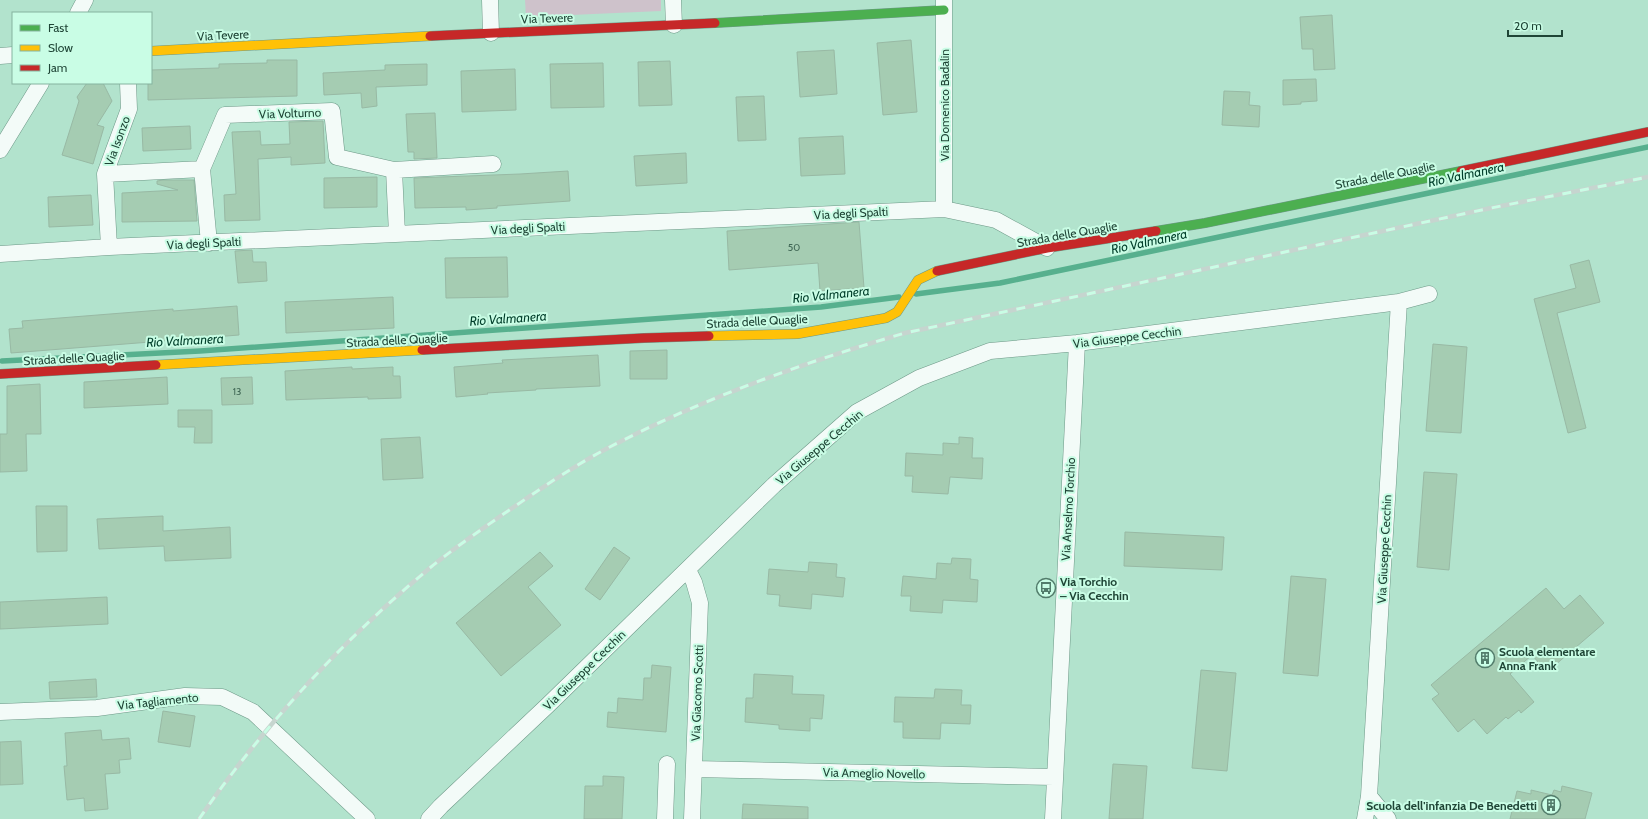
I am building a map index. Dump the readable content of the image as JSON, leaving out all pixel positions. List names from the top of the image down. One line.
{"streets":{"street":["Via Tevere","Via Domenico Badalin","Via Volturno","Via Isonzo","Strada delle Quaglie","Via degli Spalti","Via Giuseppe Cecchin","Via Anselmo Torchio","Via Giacomo Scotti","Via Tagliamento","Via Ameglio Novello"]},"crossings":[["Via Tevere","Via Domenico Badalin"],["Via Domenico Badalin","Via degli Spalti"],["Via Isonzo","Via degli Spalti"],["Strada delle Quaglie","Via degli Spalti"],["Via Giuseppe Cecchin","Via Anselmo Torchio"],["Via Giuseppe Cecchin","Via Giacomo Scotti"],["Via Anselmo Torchio","Via Ameglio Novello"],["Via Giacomo Scotti","Via Ameglio Novello"]],"water":["Rio Valmanera"],"places":{"bus stop":["Via Torchio – Via Cecchin"],"building":["Scuola elementare Anna Frank","Scuola dell'infanzia De Benedetti"]},"house_numbers":["50","13"],"legend":["Fast","Slow","Jam"],"scale_bar":"20 m"}
